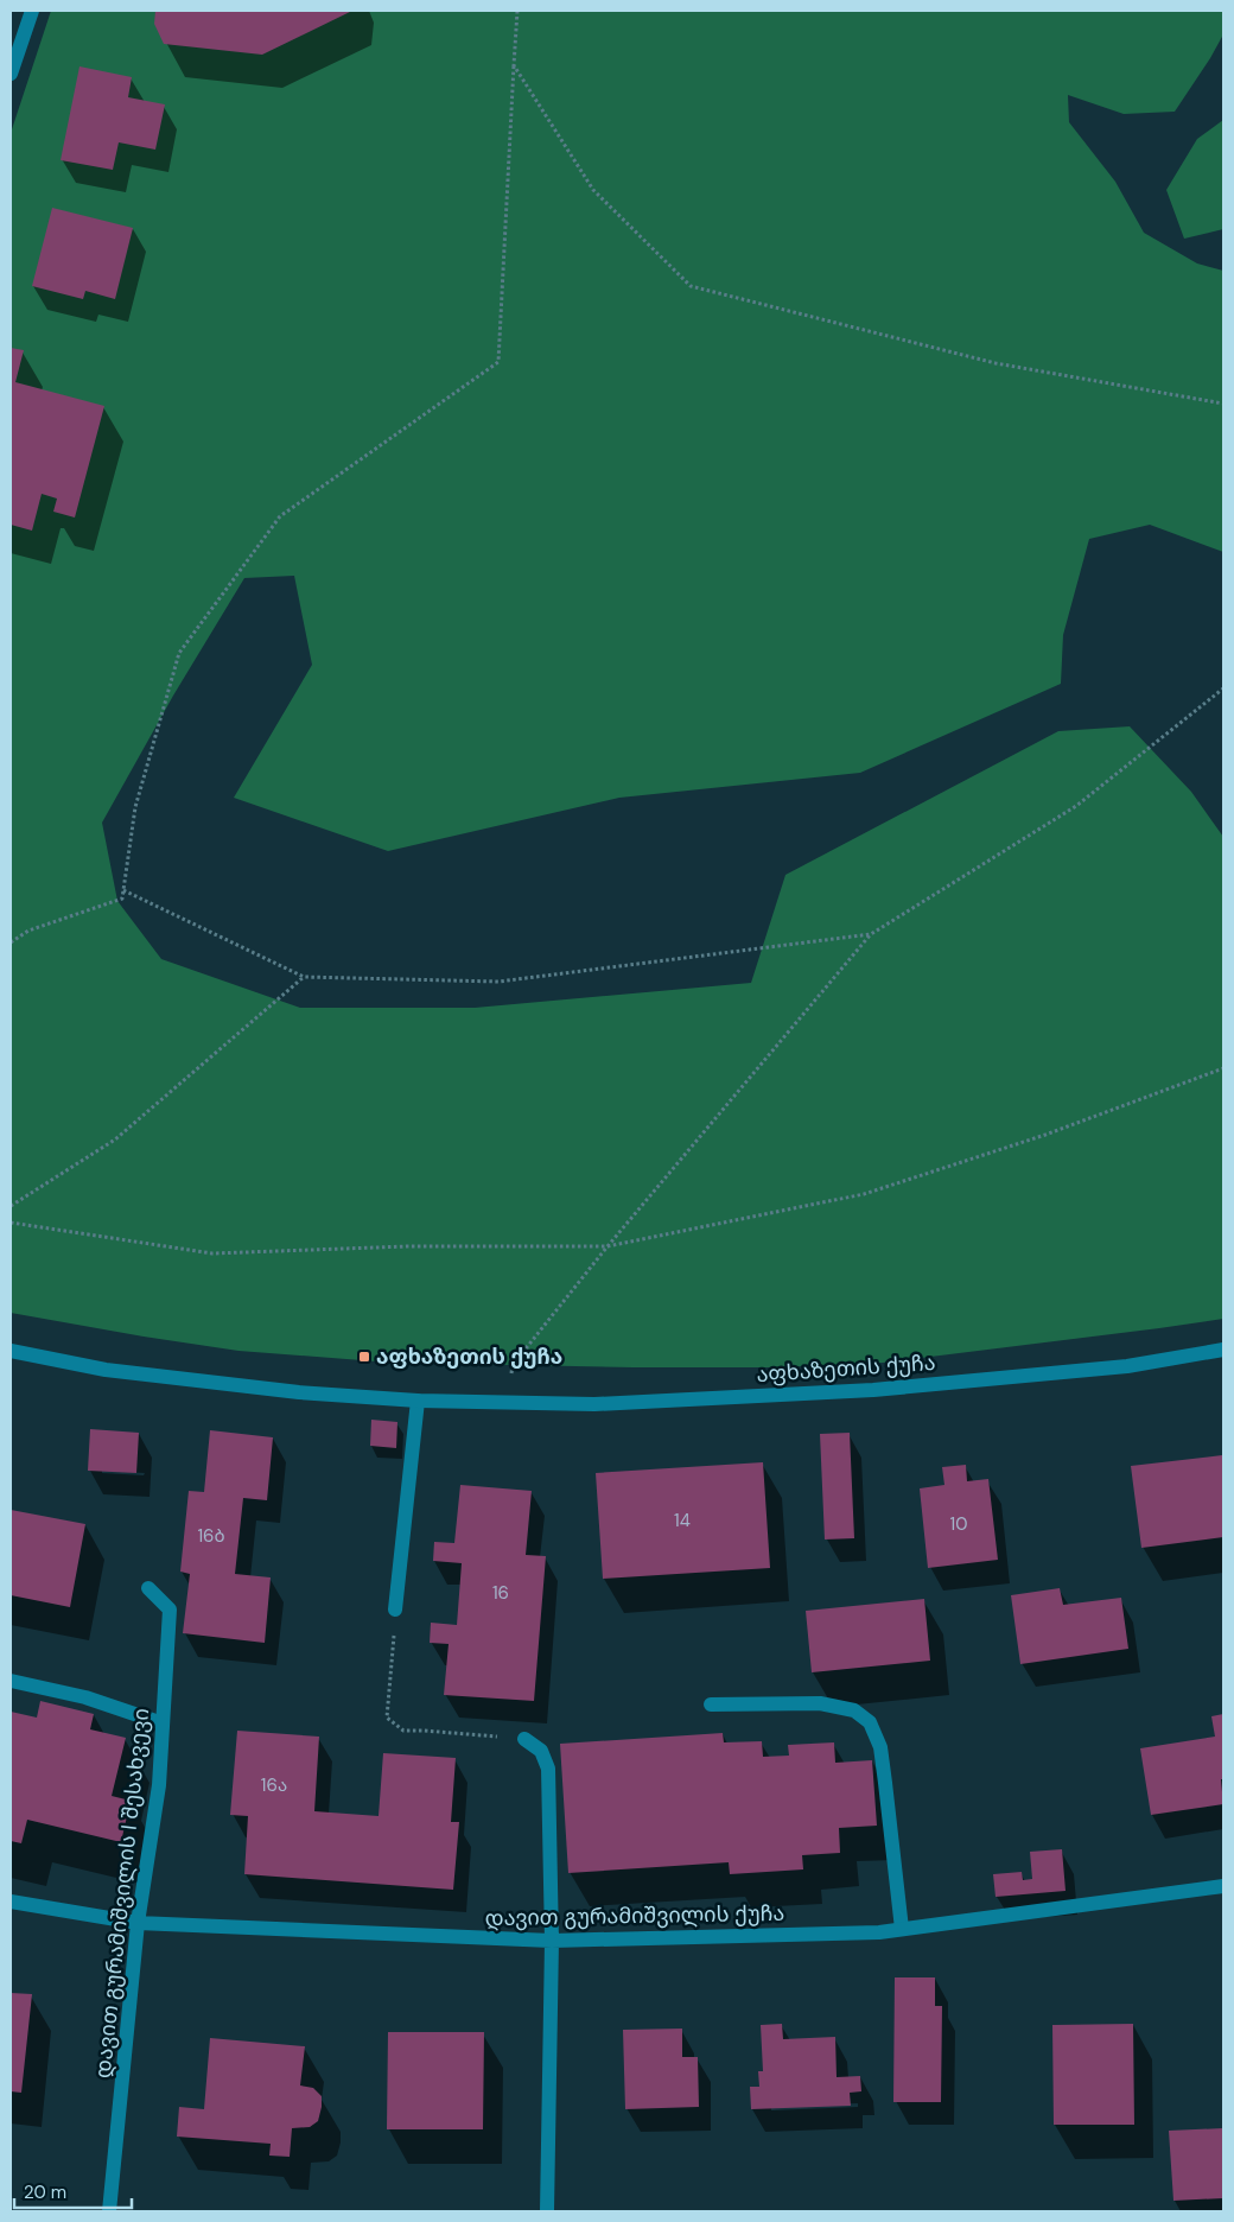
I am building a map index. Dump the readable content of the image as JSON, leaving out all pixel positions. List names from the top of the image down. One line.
{"streets":{"street":["აფხაზეთის ქუჩა","დავით გურამიშვილის I შესახვევი","დავით გურამიშვილის ქუჩა"]},"crossings":[["დავით გურამიშვილის I შესახვევი","დავით გურამიშვილის ქუჩა"]],"places":{"transit":["აფხაზეთის ქუჩა"]},"house_numbers":["14","10","16ბ","16","16ა"],"scale_bar":"20 m"}
